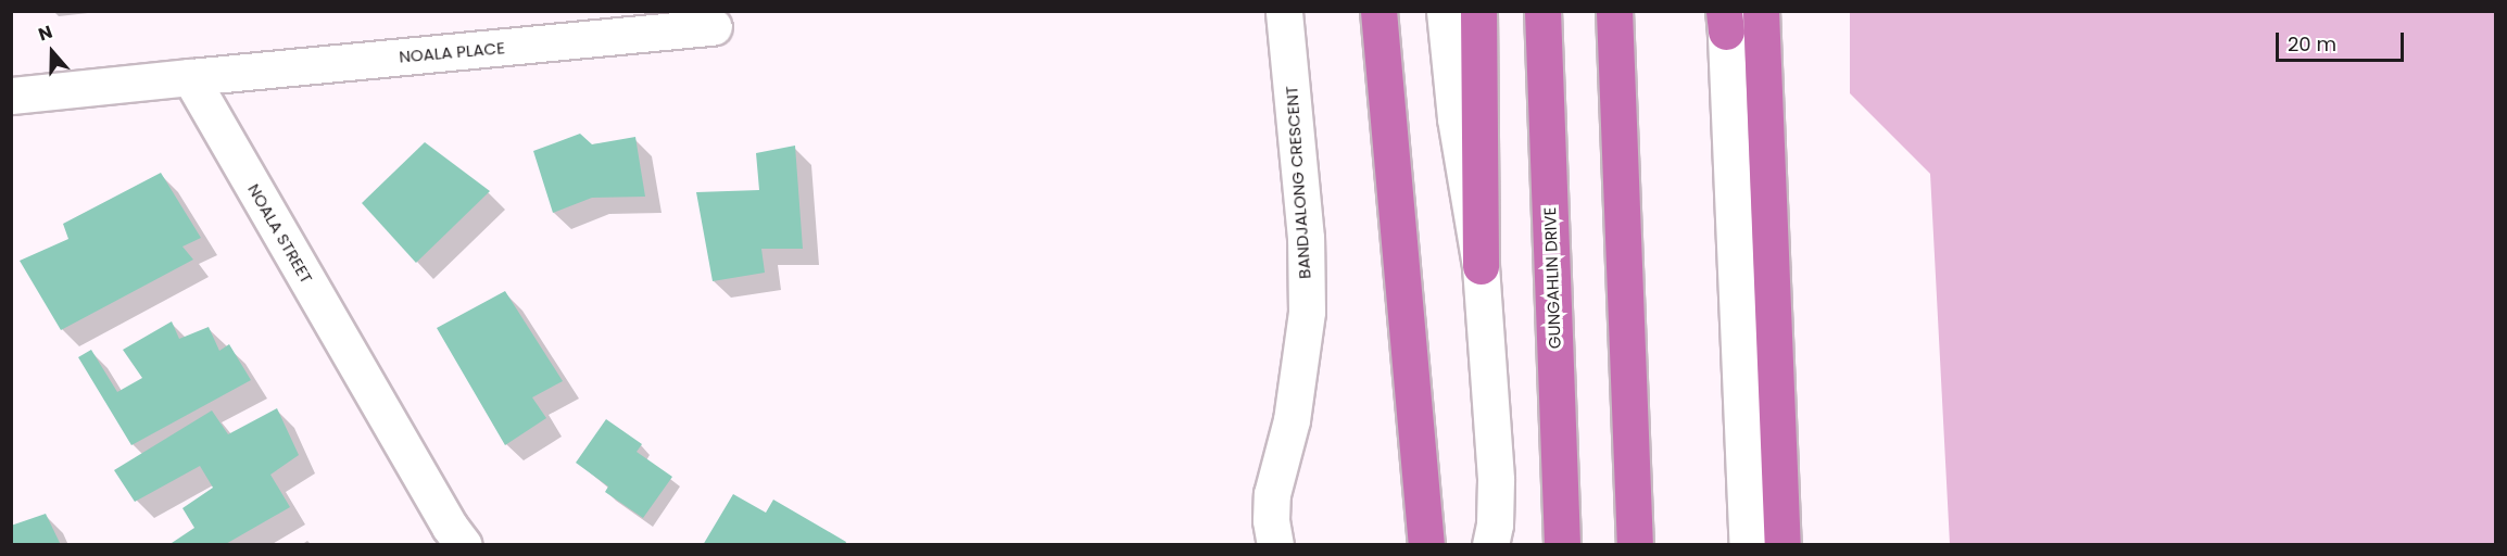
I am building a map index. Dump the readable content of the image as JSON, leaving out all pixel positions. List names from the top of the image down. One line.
{"streets":{"highway":["GUNGAHLIN DRIVE"],"street":["NOALA PLACE","BANDJALONG CRESCENT","NOALA STREET"]},"crossings":[["NOALA PLACE","NOALA STREET"]],"scale_bar":"20 m","north":"top"}
